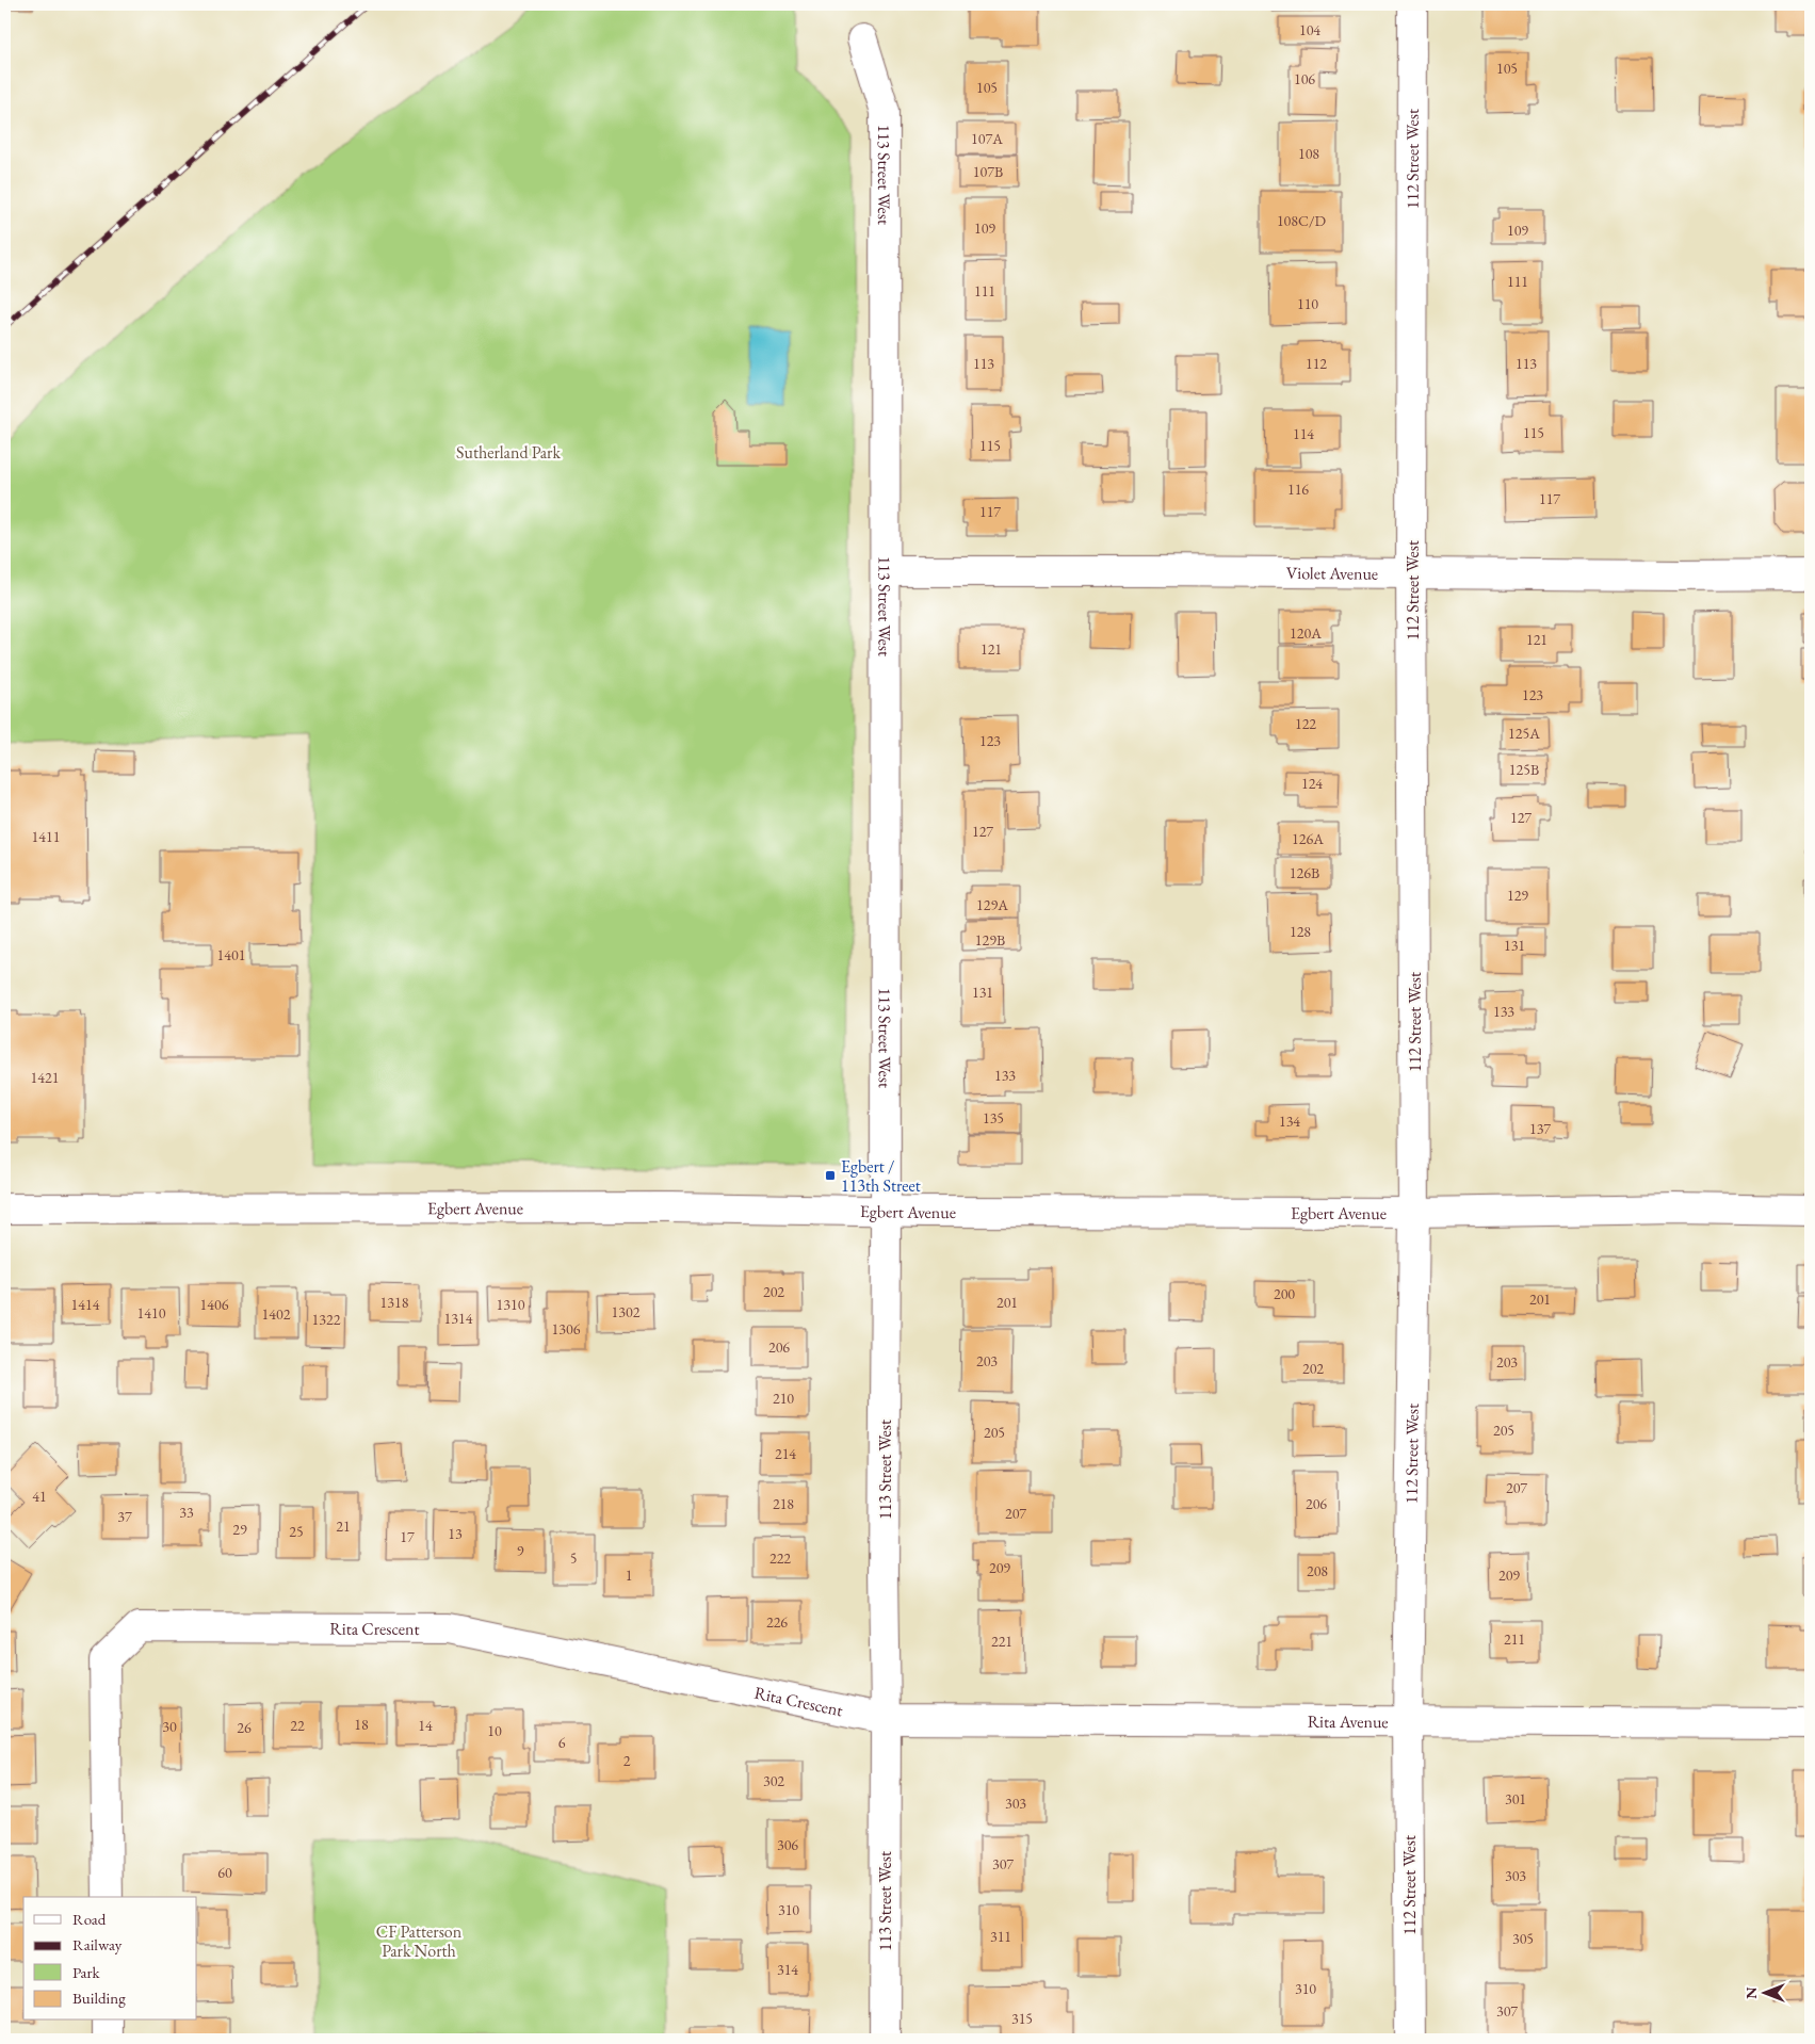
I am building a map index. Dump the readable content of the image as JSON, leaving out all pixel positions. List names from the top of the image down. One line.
{"streets":{"street":["112 Street West","113 Street West","Violet Avenue","Egbert Avenue","Rita Crescent","Rita Avenue"]},"crossings":[["112 Street West","Violet Avenue"],["112 Street West","Egbert Avenue"],["112 Street West","Rita Avenue"],["113 Street West","Violet Avenue"],["113 Street West","Egbert Avenue"],["113 Street West","Rita Crescent"],["113 Street West","Rita Avenue"],["Rita Crescent","Rita Avenue"]],"parks":["Sutherland Park","CF Patterson Park North"],"places":{"transit":["Egbert / 113th Street"]},"house_numbers":["104","105","106","105","107A","108","107B","108C/D","109","109","111","111","110","113","112","113","115","114","115","116","117","117","120A","121","121","123","122","125A","123","125B","124","127","127","1411","126A","126B","129","129A","128","129B","131","1401","131","133","133","1421","135","134","137","202","200","201","1318","201","1414","1406","1310","1302","1410","1402","1314","1322","1306","206","203","203","202","210","205","205","214","207","41","218","206","33","207","37","21","29","25","13","17","9","5","222","209","208","1","209","226","211","221","18","22","14","30","26","10","6","2","302","301","303","306","307","60","303","310","311","305","314","310","307","315"],"legend":["Road","Railway","Park","Building"],"north":"left"}
